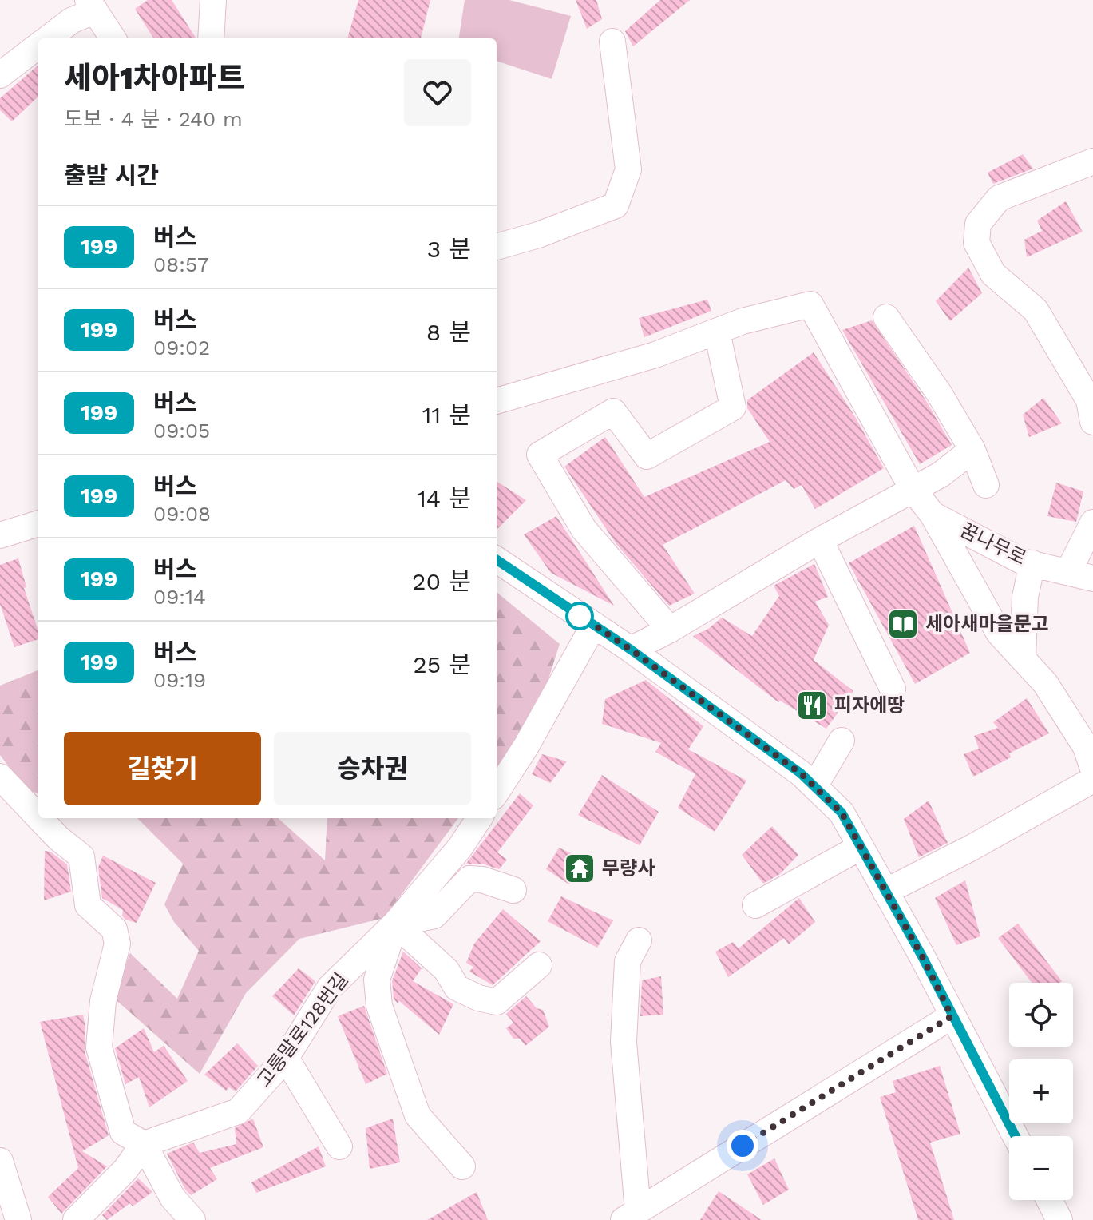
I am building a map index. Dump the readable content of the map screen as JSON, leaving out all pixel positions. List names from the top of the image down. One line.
{"streets":{"street":["꿈나무로","고릉말로128번길"]},"places":{"library":["세아새마을문고"],"restaurant":["피자에땅"],"temple":["무량사"]},"lines":["bus line 199"],"page":{"heading":[["세아1차아파트","도보 · 4 분 · 240 m"],"출발 시간"],"list":[{"mark":"199","name":"버스","note":"08:57","value":"3 분"},{"mark":"199","name":"버스","note":"09:02","value":"8 분"},{"mark":"199","name":"버스","note":"09:05","value":"11 분"},{"mark":"199","name":"버스","note":"09:08","value":"14 분"},{"mark":"199","name":"버스","note":"09:14","value":"20 분"},{"mark":"199","name":"버스","note":"09:19","value":"25 분"}],"buttons":["길찾기","승차권"],"map_buttons":["+","−"]}}
